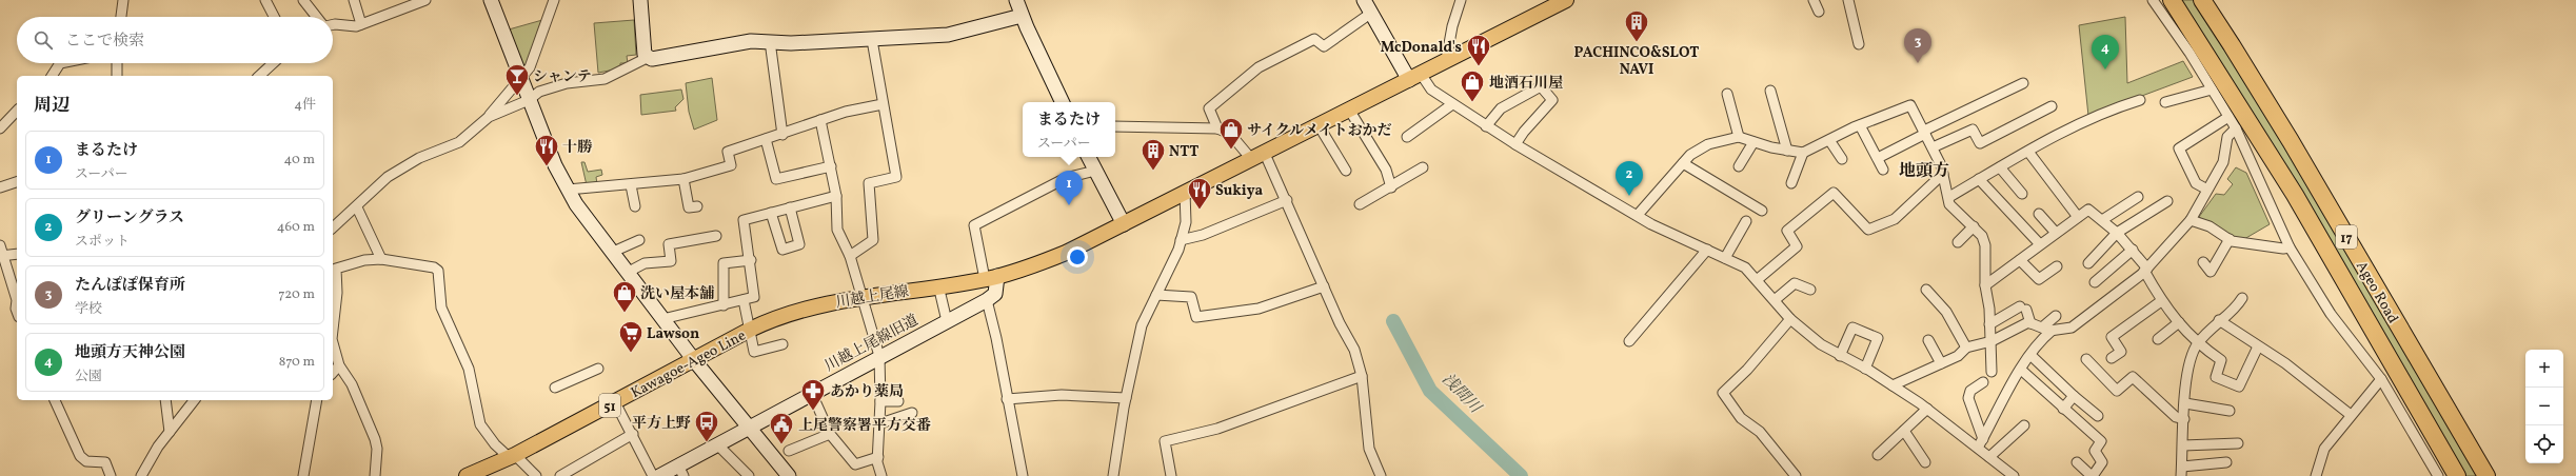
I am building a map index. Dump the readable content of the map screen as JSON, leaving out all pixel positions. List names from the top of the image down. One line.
{"streets":{"highway":["17","Ageo Road"],"main road":["川越上尾線","Kawagoe-Ageo Line","51"],"street":["川越上尾線旧道"]},"crossings":[["川越上尾線","Kawagoe-Ageo Line"],["川越上尾線","51"]],"districts":["地頭方"],"water":["浅間川"],"places":{"building":["PACHINCO&SLOT NAVI","NTT"],"restaurant":["McDonald's","十勝","Sukiya"],"bar":["シャンテ"],"shop":["地酒石川屋","サイクルメイトおかだ","洗い屋本舗"],"supermarket":["Lawson"],"pharmacy":["あかり薬局"],"bus stop":["平方上野"],"public building":["上尾警察署平方交番"]},"page":{"search":"ここで検索","pins":["3","4","2","1"],"heading":["周辺","4件"],"popup":["まるたけ","スーパー"],"list":[{"mark":"1","name":"まるたけ","note":"スーパー","value":"40 m"},{"mark":"2","name":"グリーングラス","note":"スポット","value":"460 m"},{"mark":"3","name":"たんぽぽ保育所","note":"学校","value":"720 m"},{"mark":"4","name":"地頭方天神公園","note":"公園","value":"870 m"}],"map_buttons":["+","−"]}}
